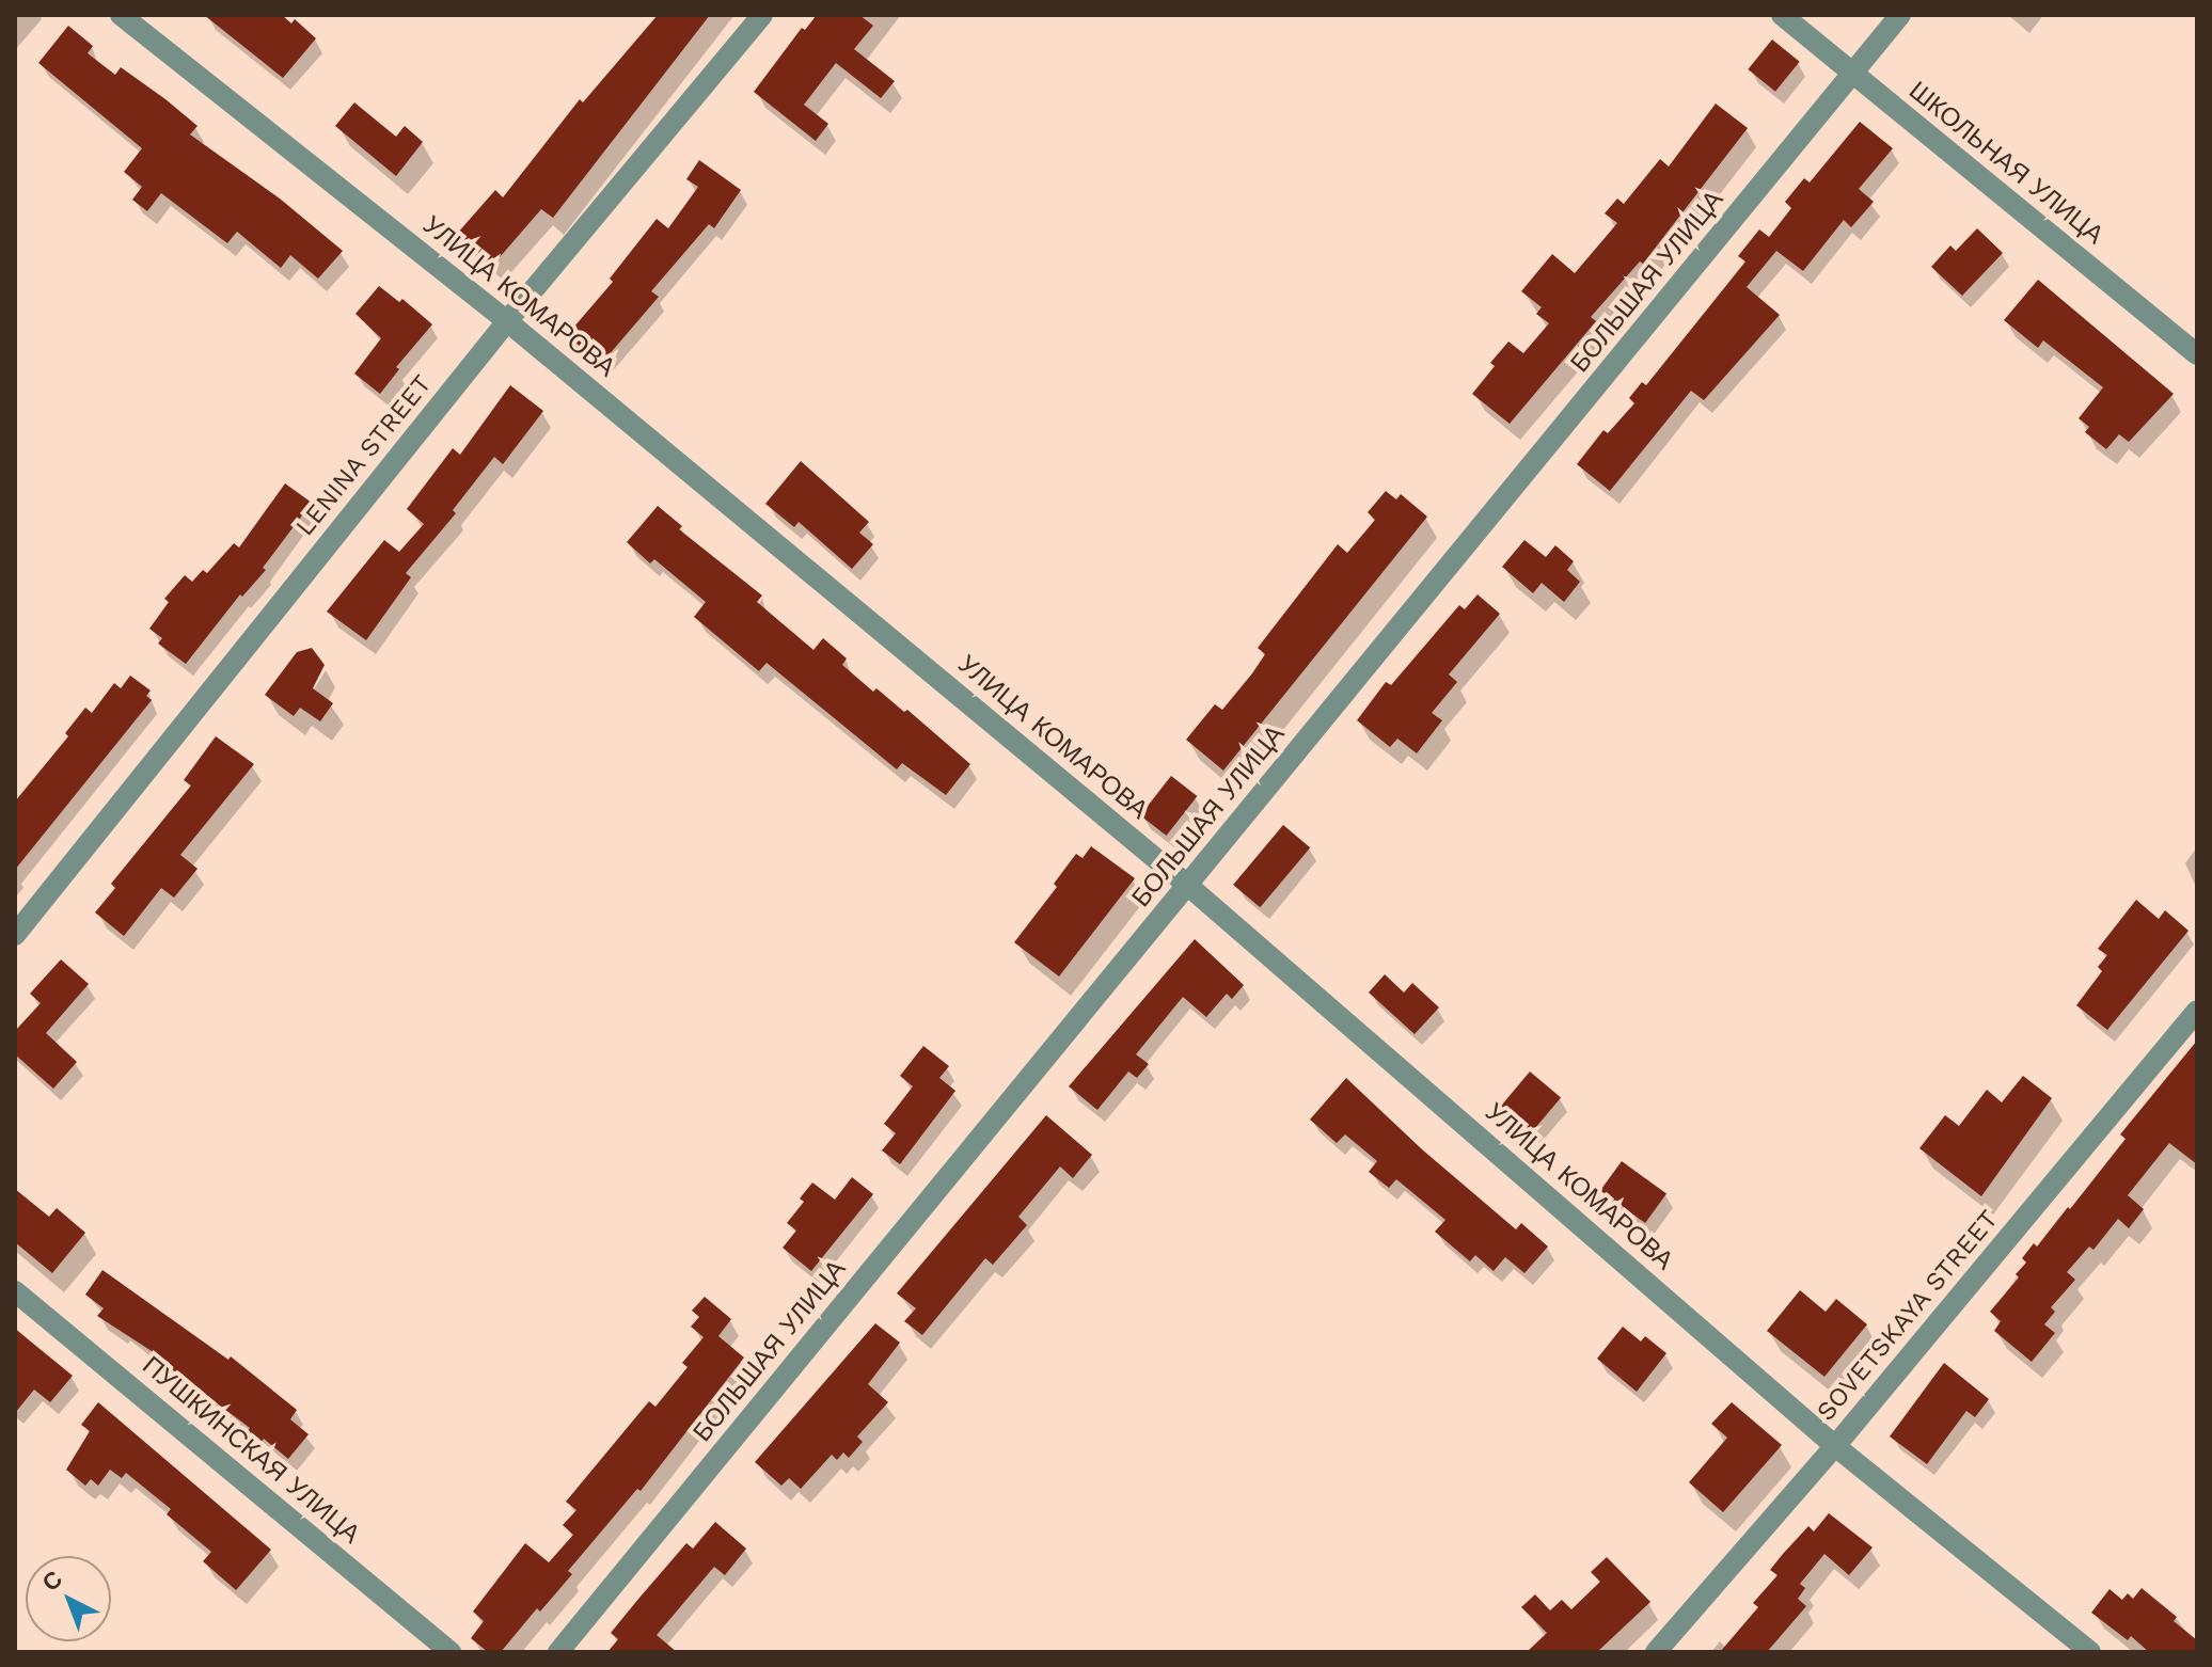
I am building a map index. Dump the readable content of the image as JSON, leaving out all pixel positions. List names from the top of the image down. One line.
{"streets":{"street":["ШКОЛЬНАЯ УЛИЦА","БОЛЬШАЯ УЛИЦА","УЛИЦА КОМАРОВА","LENINA STREET","SOVETSKAYA STREET","ПУШКИНСКАЯ УЛИЦА"]},"crossings":[["ШКОЛЬНАЯ УЛИЦА","БОЛЬШАЯ УЛИЦА"],["БОЛЬШАЯ УЛИЦА","УЛИЦА КОМАРОВА"],["УЛИЦА КОМАРОВА","LENINA STREET"],["УЛИЦА КОМАРОВА","SOVETSKAYA STREET"]],"north":"top left"}
